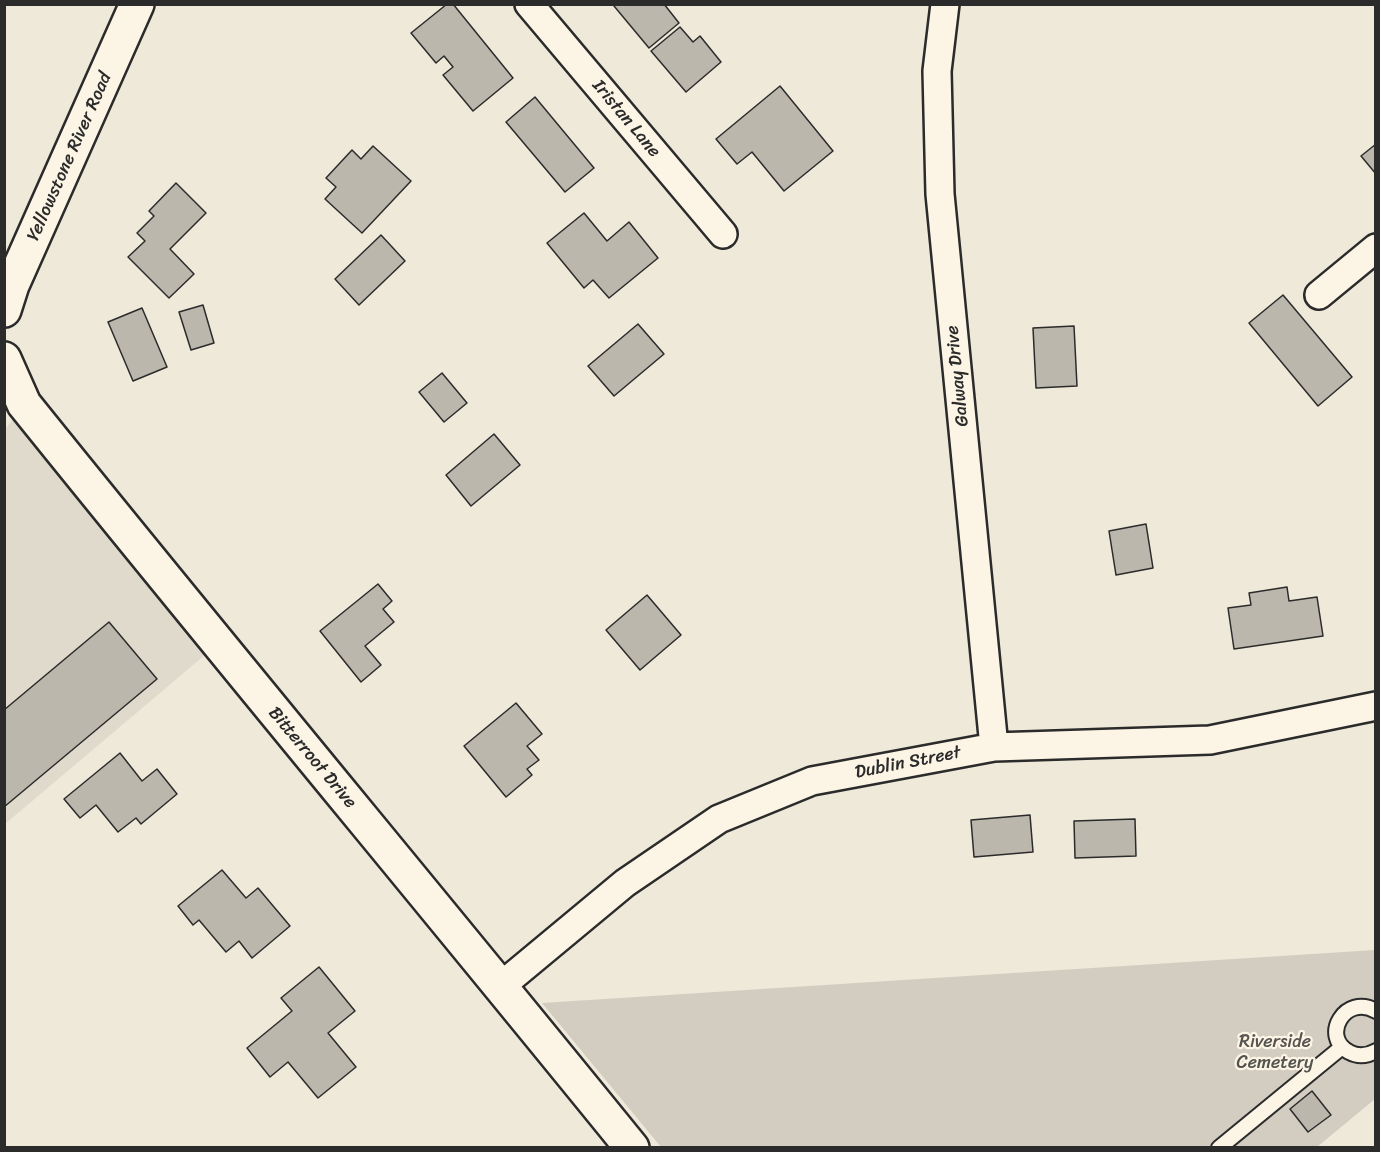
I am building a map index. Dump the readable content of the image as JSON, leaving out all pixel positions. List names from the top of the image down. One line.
{"streets":{"street":["Iristan Lane","Yellowstone River Road","Galway Drive","Bitterroot Drive","Dublin Street"]},"crossings":[["Galway Drive","Dublin Street"],["Bitterroot Drive","Dublin Street"]],"parks":["Riverside Cemetery"]}
